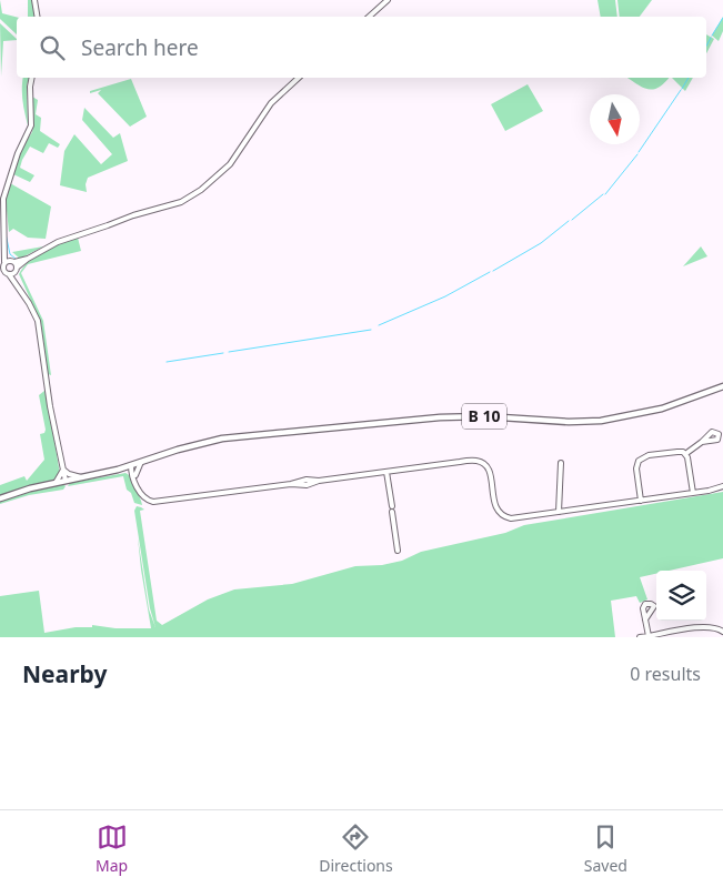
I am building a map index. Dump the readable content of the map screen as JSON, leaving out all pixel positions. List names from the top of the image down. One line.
{"streets":{"main road":["B 10"]},"north":"bottom","page":{"search":"Search here","heading":["Nearby","0 results"],"nav":["Map","Directions","Saved"]}}
